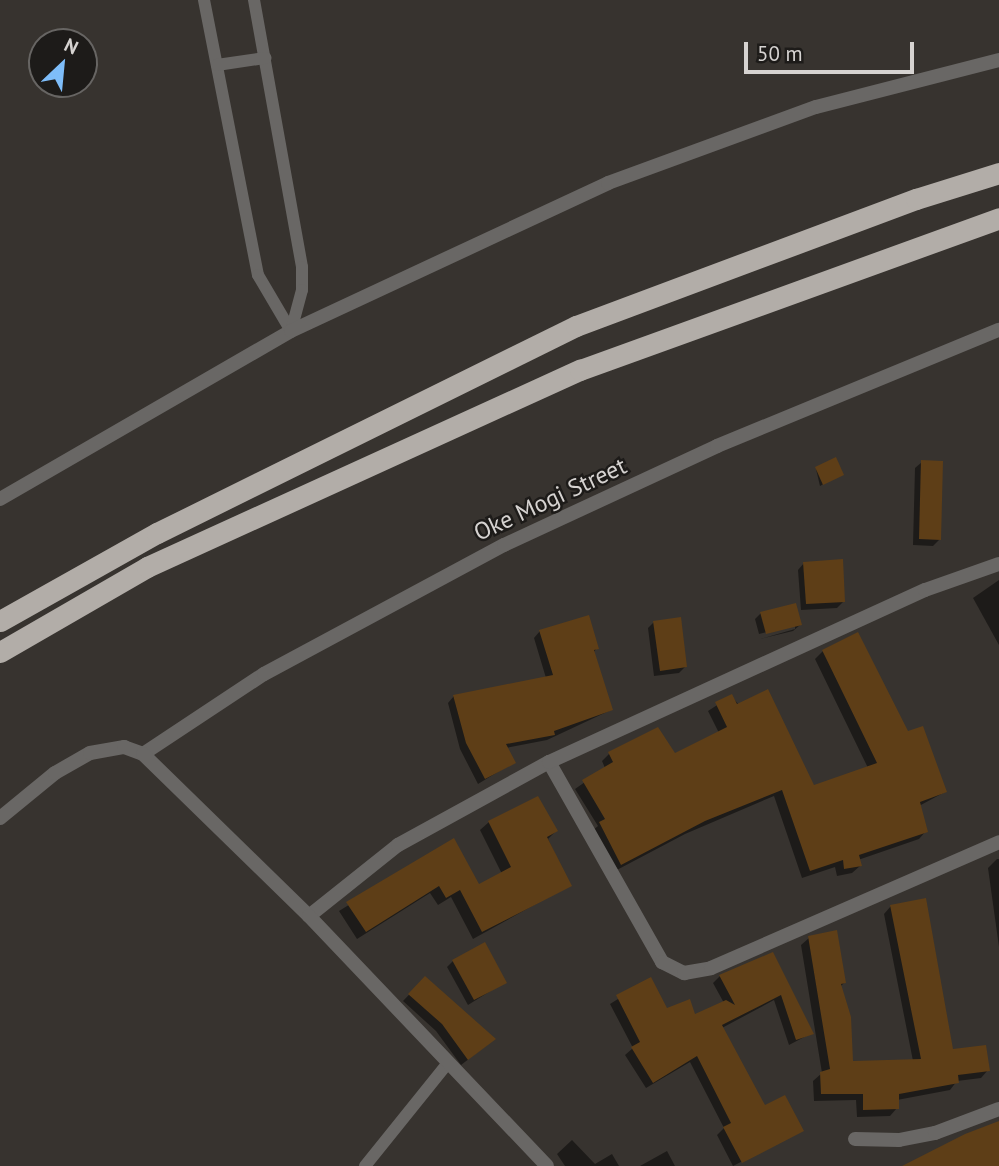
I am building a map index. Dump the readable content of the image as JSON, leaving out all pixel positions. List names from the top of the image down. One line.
{"streets":{"street":["Oke Mogi Street"]},"scale_bar":"50 m","north":"top right"}
